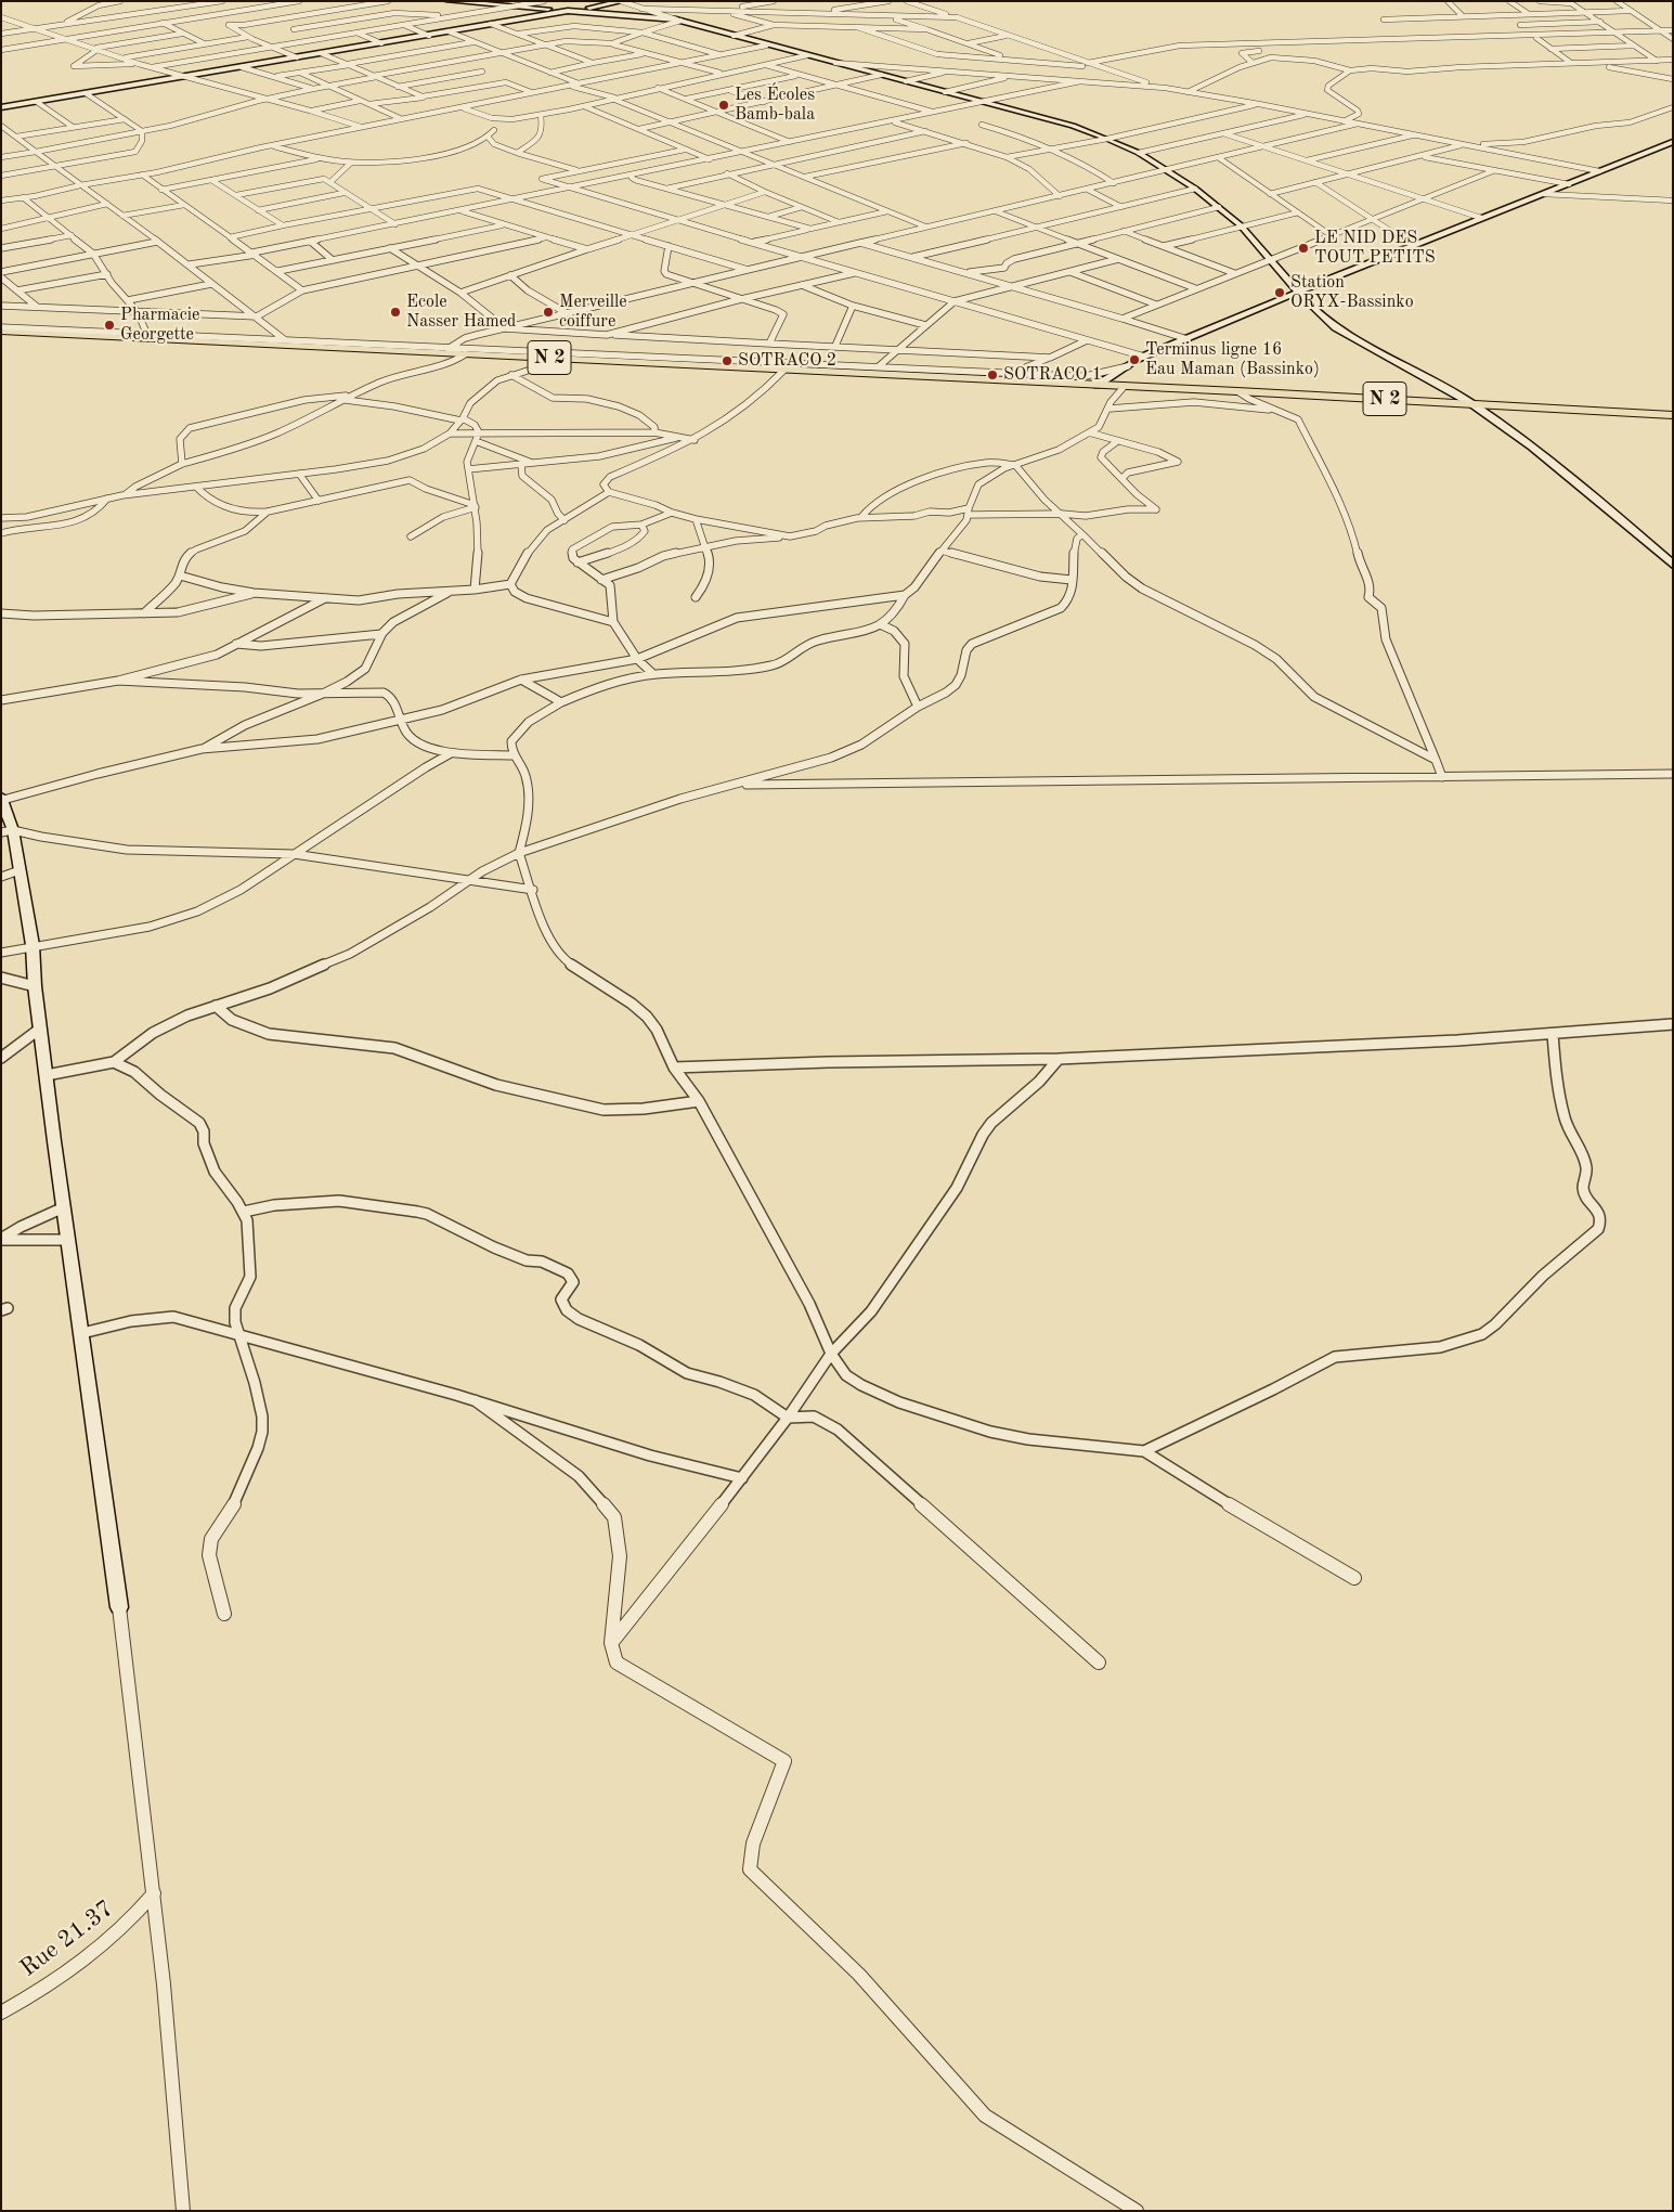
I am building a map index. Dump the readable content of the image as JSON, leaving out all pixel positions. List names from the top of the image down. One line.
{"streets":{"main road":["N 2"],"street":["Rue 21.37"]},"places":["Les Écoles Bamb-bala","LE NID DES TOUT PETITS","Station ORYX-Bassinko","Ecole Nasser Hamed","Merveille coiffure","Pharmacie Georgette","Terminus ligne 16 Eau Maman (Bassinko)","SOTRACO 2","SOTRACO 1"]}
